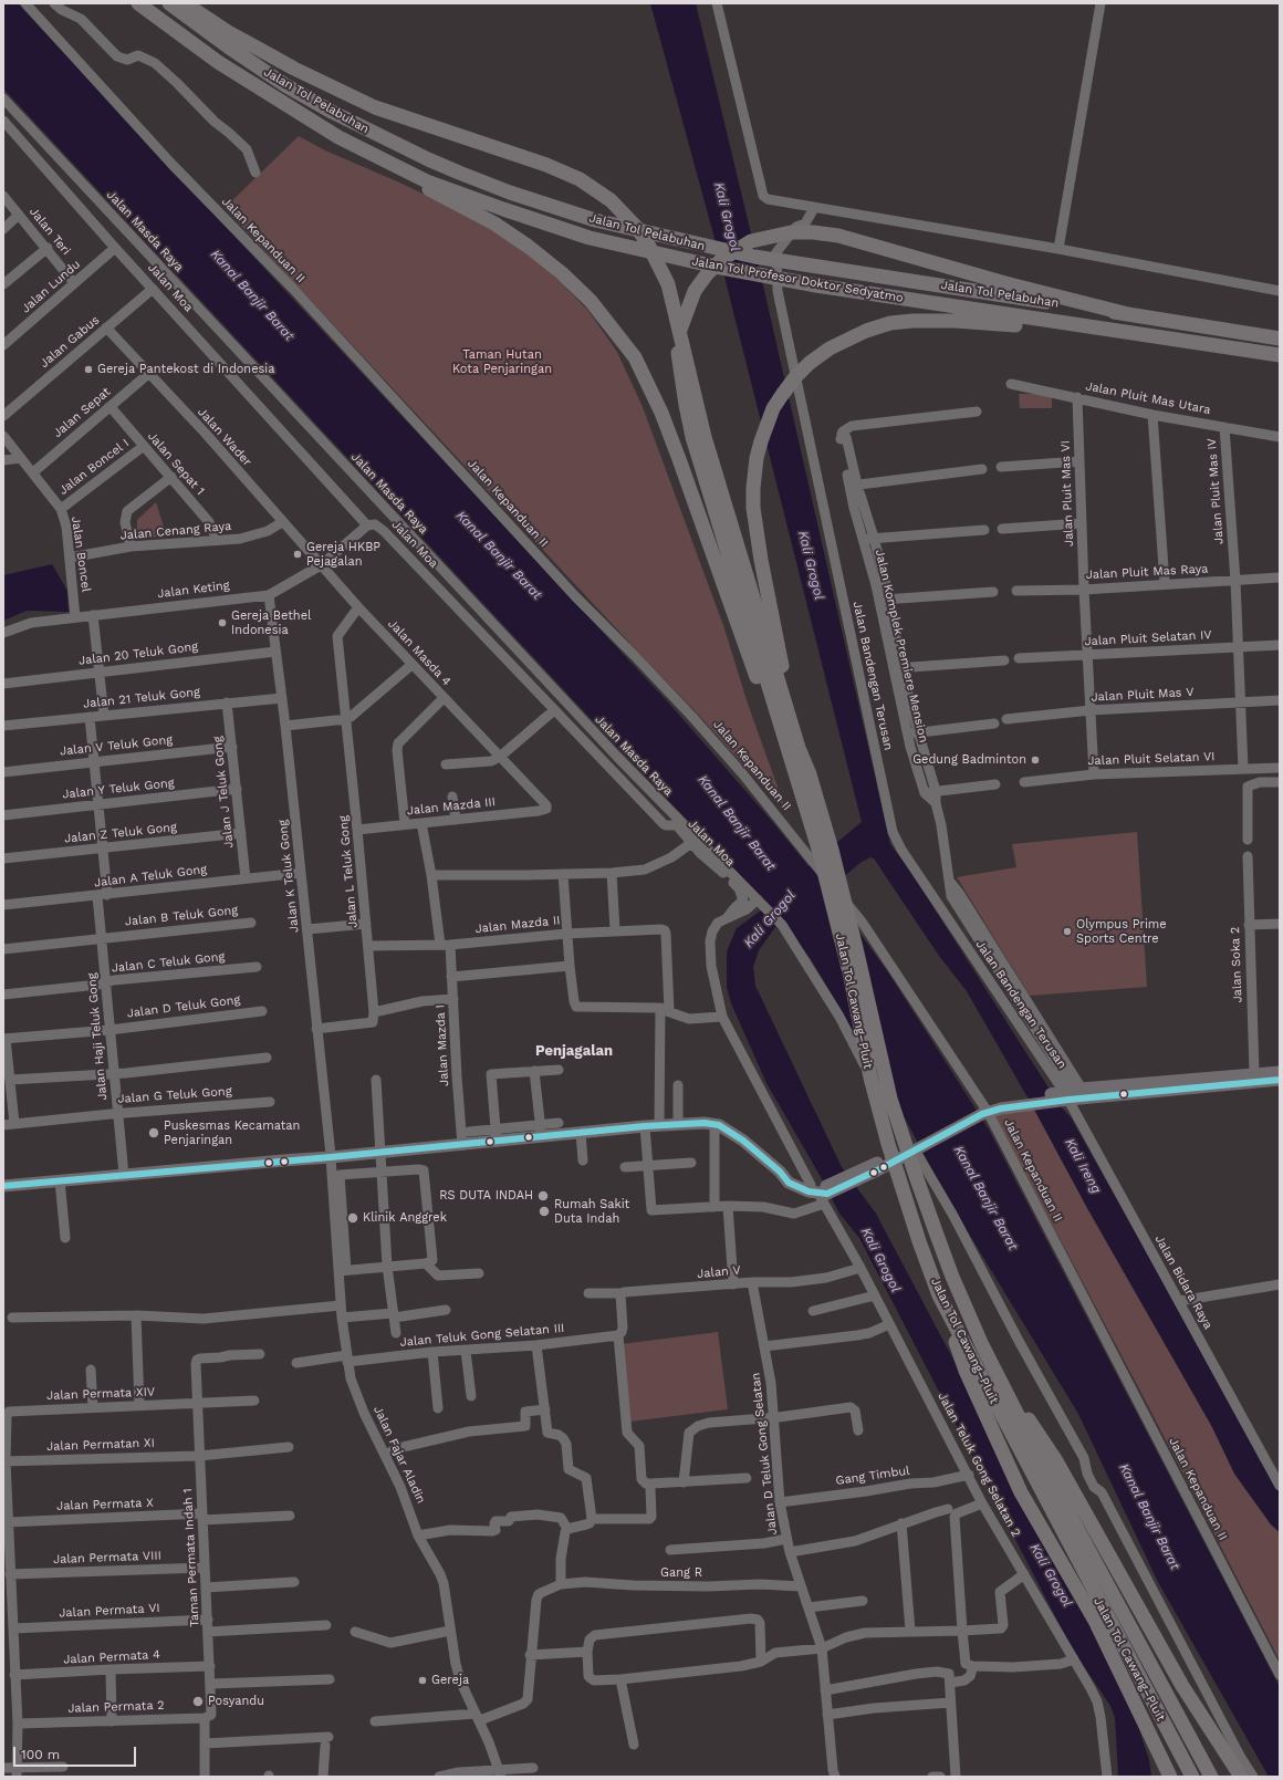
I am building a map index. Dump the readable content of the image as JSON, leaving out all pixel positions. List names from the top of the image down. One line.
{"streets":{"highway":["Jalan Tol Pelabuhan","Jalan Tol Profesor Doktor Sedyatmo","Jalan Tol Cawang–Pluit"],"street":["Jalan Teri","Jalan Masda Raya","Jalan Kepanduan II","Jalan Lundu","Jalan Moa","Jalan Gabus","Jalan Pluit Mas Utara","Jalan Sepat","Jalan Wader","Jalan Sepat 1","Jalan Boncel I","Jalan Pluit Mas IV","Jalan Pluit Mas VI","Jalan Cenang Raya","Jalan Boncel","Jalan Pluit Mas Raya","Jalan Keting","Jalan Pluit Selatan IV","Jalan Komplek Premiere Mension","Jalan Masda 4","Jalan 20 Teluk Gong","Jalan Bandengan Terusan","Jalan Pluit Mas V","Jalan 21 Teluk Gong","Jalan V Teluk Gong","Jalan Pluit Selatan VI","Jalan Y Teluk Gong","Jalan J Teluk Gong","Jalan Mazda III","Jalan Z Teluk Gong","Jalan L Teluk Gong","Jalan A Teluk Gong","Jalan K Teluk Gong","Jalan B Teluk Gong","Jalan Mazda II","Jalan C Teluk Gong","Jalan Soka 2","Jalan D Teluk Gong","Jalan Haji Teluk Gong","Jalan Mazda I","Jalan G Teluk Gong","Jalan V","Jalan Bidara Raya","Jalan Teluk Gong Selatan III","Jalan Permata XIV","Jalan Permatan XI","Jalan D Teluk Gong Selatan","Jalan Fajar Aladin","Jalan Teluk Gong Selatan 2","Gang Timbul","Jalan Permata X","Jalan Permata VIII","Taman Permata Indah 1","Gang R","Jalan Permata VI","Jalan Permata 4","Jalan Permata 2"]},"crossings":[["Jalan Teri","Jalan Lundu"],["Jalan Lundu","Jalan Moa"],["Jalan Moa","Jalan Gabus"],["Jalan Moa","Jalan Keting"],["Jalan Moa","Jalan Teluk Gong Selatan 2"],["Jalan Gabus","Jalan Wader"],["Jalan Pluit Mas Utara","Jalan Pluit Mas IV"],["Jalan Pluit Mas Utara","Jalan Pluit Mas VI"],["Jalan Sepat","Jalan Wader"],["Jalan Sepat","Jalan Sepat 1"],["Jalan Sepat","Jalan Boncel"],["Jalan Wader","Jalan Cenang Raya"],["Jalan Wader","Jalan Keting"],["Jalan Wader","Jalan Masda 4"],["Jalan Sepat 1","Jalan Boncel I"],["Jalan Sepat 1","Jalan Cenang Raya"],["Jalan Boncel I","Jalan Boncel"],["Jalan Pluit Mas IV","Jalan Pluit Mas Raya"],["Jalan Pluit Mas IV","Jalan Pluit Selatan IV"],["Jalan Pluit Mas IV","Jalan Pluit Mas V"],["Jalan Pluit Mas IV","Jalan Pluit Selatan VI"],["Jalan Pluit Mas VI","Jalan Pluit Mas Raya"],["Jalan Pluit Mas VI","Jalan Pluit Selatan IV"],["Jalan Pluit Mas VI","Jalan Pluit Mas V"],["Jalan Pluit Mas VI","Jalan Pluit Selatan VI"],["Jalan Cenang Raya","Jalan Boncel"],["Jalan Boncel","Jalan Keting"],["Jalan Keting","Jalan Masda 4"],["Jalan Keting","Jalan K Teluk Gong"],["Jalan Komplek Premiere Mension","Jalan Bandengan Terusan"],["Jalan Komplek Premiere Mension","Jalan Bidara Raya"],["Jalan Masda 4","Jalan Mazda III"],["Jalan Masda 4","Jalan L Teluk Gong"],["Jalan 20 Teluk Gong","Jalan K Teluk Gong"],["Jalan Bandengan Terusan","Jalan Bidara Raya"],["Jalan 21 Teluk Gong","Jalan J Teluk Gong"],["Jalan 21 Teluk Gong","Jalan K Teluk Gong"],["Jalan 21 Teluk Gong","Jalan Haji Teluk Gong"],["Jalan V Teluk Gong","Jalan J Teluk Gong"],["Jalan V Teluk Gong","Jalan Haji Teluk Gong"],["Jalan Y Teluk Gong","Jalan J Teluk Gong"],["Jalan Y Teluk Gong","Jalan Haji Teluk Gong"],["Jalan J Teluk Gong","Jalan Z Teluk Gong"],["Jalan J Teluk Gong","Jalan A Teluk Gong"],["Jalan Mazda III","Jalan L Teluk Gong"],["Jalan Mazda III","Jalan Mazda I"],["Jalan Z Teluk Gong","Jalan Haji Teluk Gong"],["Jalan L Teluk Gong","Jalan Mazda II"],["Jalan A Teluk Gong","Jalan K Teluk Gong"],["Jalan A Teluk Gong","Jalan Haji Teluk Gong"],["Jalan K Teluk Gong","Jalan Fajar Aladin"],["Jalan B Teluk Gong","Jalan Haji Teluk Gong"],["Jalan Mazda II","Jalan Mazda I"],["Jalan C Teluk Gong","Jalan Haji Teluk Gong"],["Jalan D Teluk Gong","Jalan Haji Teluk Gong"],["Jalan Haji Teluk Gong","Jalan G Teluk Gong"],["Jalan V","Jalan D Teluk Gong Selatan"],["Jalan V","Jalan Teluk Gong Selatan 2"],["Jalan Teluk Gong Selatan III","Jalan Fajar Aladin"],["Jalan Permata XIV","Jalan Permatan XI"],["Jalan Permata XIV","Taman Permata Indah 1"],["Jalan Permatan XI","Taman Permata Indah 1"],["Jalan D Teluk Gong Selatan","Gang Timbul"],["Jalan D Teluk Gong Selatan","Gang R"],["Jalan Teluk Gong Selatan 2","Gang Timbul"],["Jalan Permata X","Taman Permata Indah 1"],["Jalan Permata VIII","Taman Permata Indah 1"],["Taman Permata Indah 1","Jalan Permata VI"],["Taman Permata Indah 1","Jalan Permata 4"],["Taman Permata Indah 1","Jalan Permata 2"]],"districts":["Penjagalan"],"water":["Kali Grogol","Kanal Banjir Barat","Kali Ireng"],"parks":["Taman Hutan Kota Penjaringan"],"places":["Gereja Pantekost di Indonesia","Gereja HKBP Pejagalan","Gereja Bethel Indonesia","Gedung Badminton","Olympus Prime Sports Centre","Puskesmas Kecamatan Penjaringan","RS DUTA INDAH","Rumah Sakit Duta Indah","Klinik Anggrek","Gereja","Posyandu"],"scale_bar":"100 m"}
